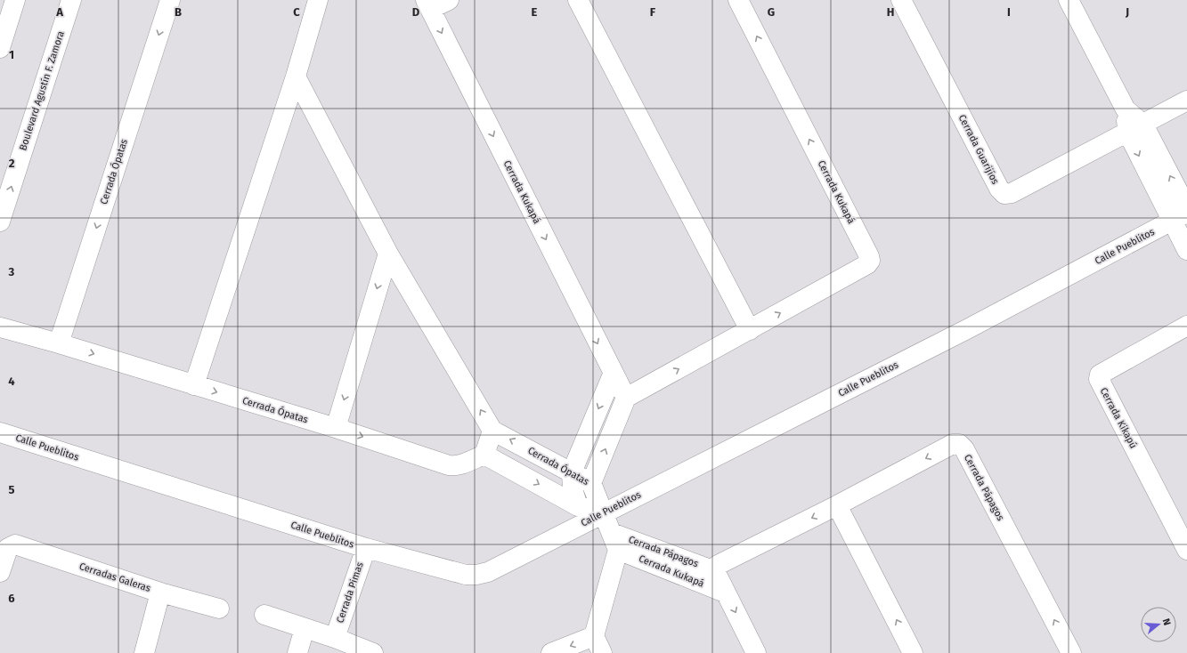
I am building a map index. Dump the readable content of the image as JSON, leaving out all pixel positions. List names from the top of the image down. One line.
{"streets":{"street":["Boulevard Agustín F. Zamora","Cerrada Guarijíos","Cerrada Ópatas","Cerrada Kukapá","Calle Pueblitos","Cerrada Kikapú","Cerrada Pápagos","Cerradas Galeras","Cerrada Pimas"]},"crossings":[["Cerrada Ópatas","Calle Pueblitos"],["Cerrada Kukapá","Cerrada Pápagos"],["Calle Pueblitos","Cerrada Pimas"]],"one_way":["Boulevard Agustín F. Zamora"],"north":"right","grid":{"columns":["A","B","C","D","E","F","G","H","I","J"],"rows":["1","2","3","4","5","6"]}}
